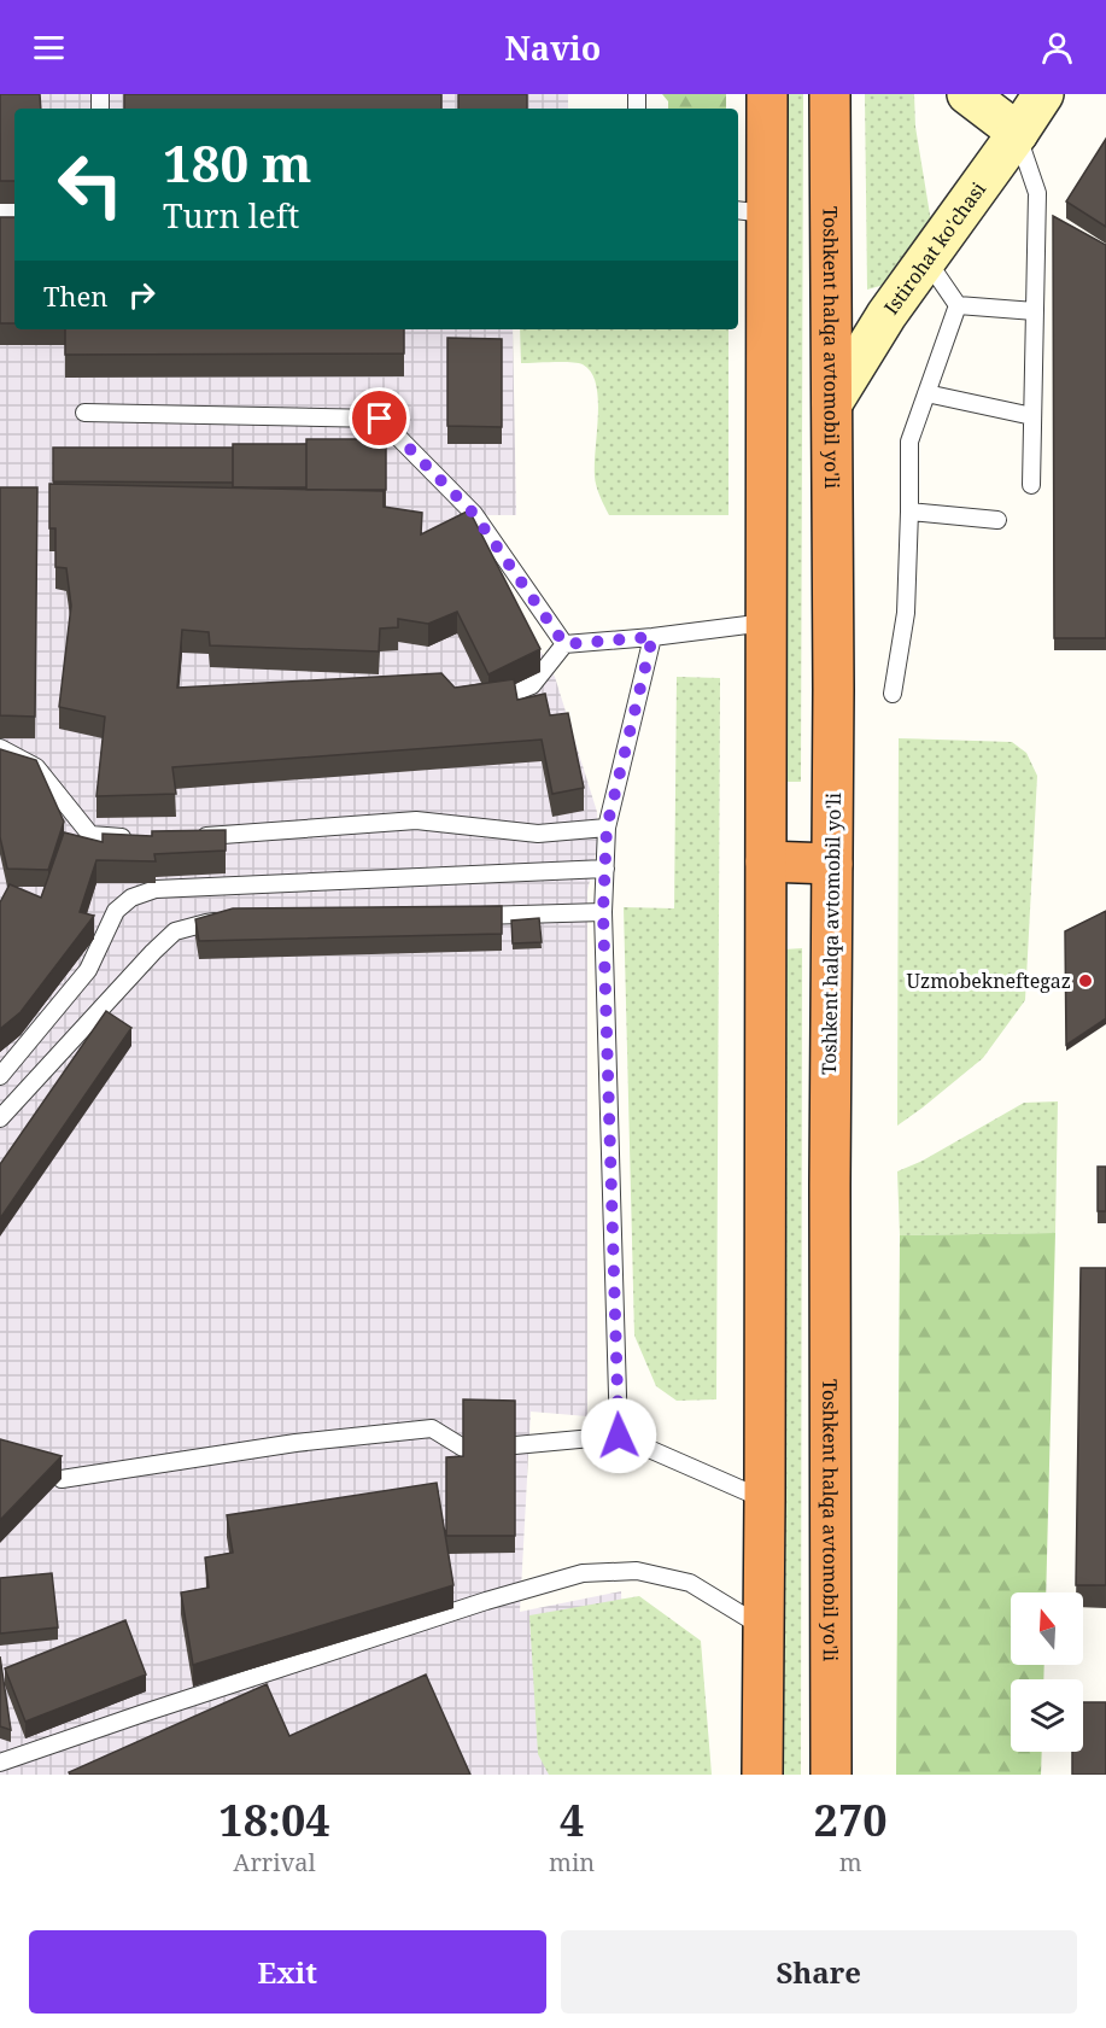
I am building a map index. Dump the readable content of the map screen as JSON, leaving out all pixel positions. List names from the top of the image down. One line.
{"streets":{"highway":["Toshkent halqa avtomobil yo'li"],"main road":["Istirohat ko'chasi"]},"crossings":[["Istirohat ko'chasi","Toshkent halqa avtomobil yo'li"]],"places":["Uzmobekneftegaz"],"north":"top","page":{"header":"Navio","turn":["180 m","Turn left"],"then":"Then","eta":["18:04","Arrival","4","min","270","m"],"buttons":["Exit","Share"]}}
